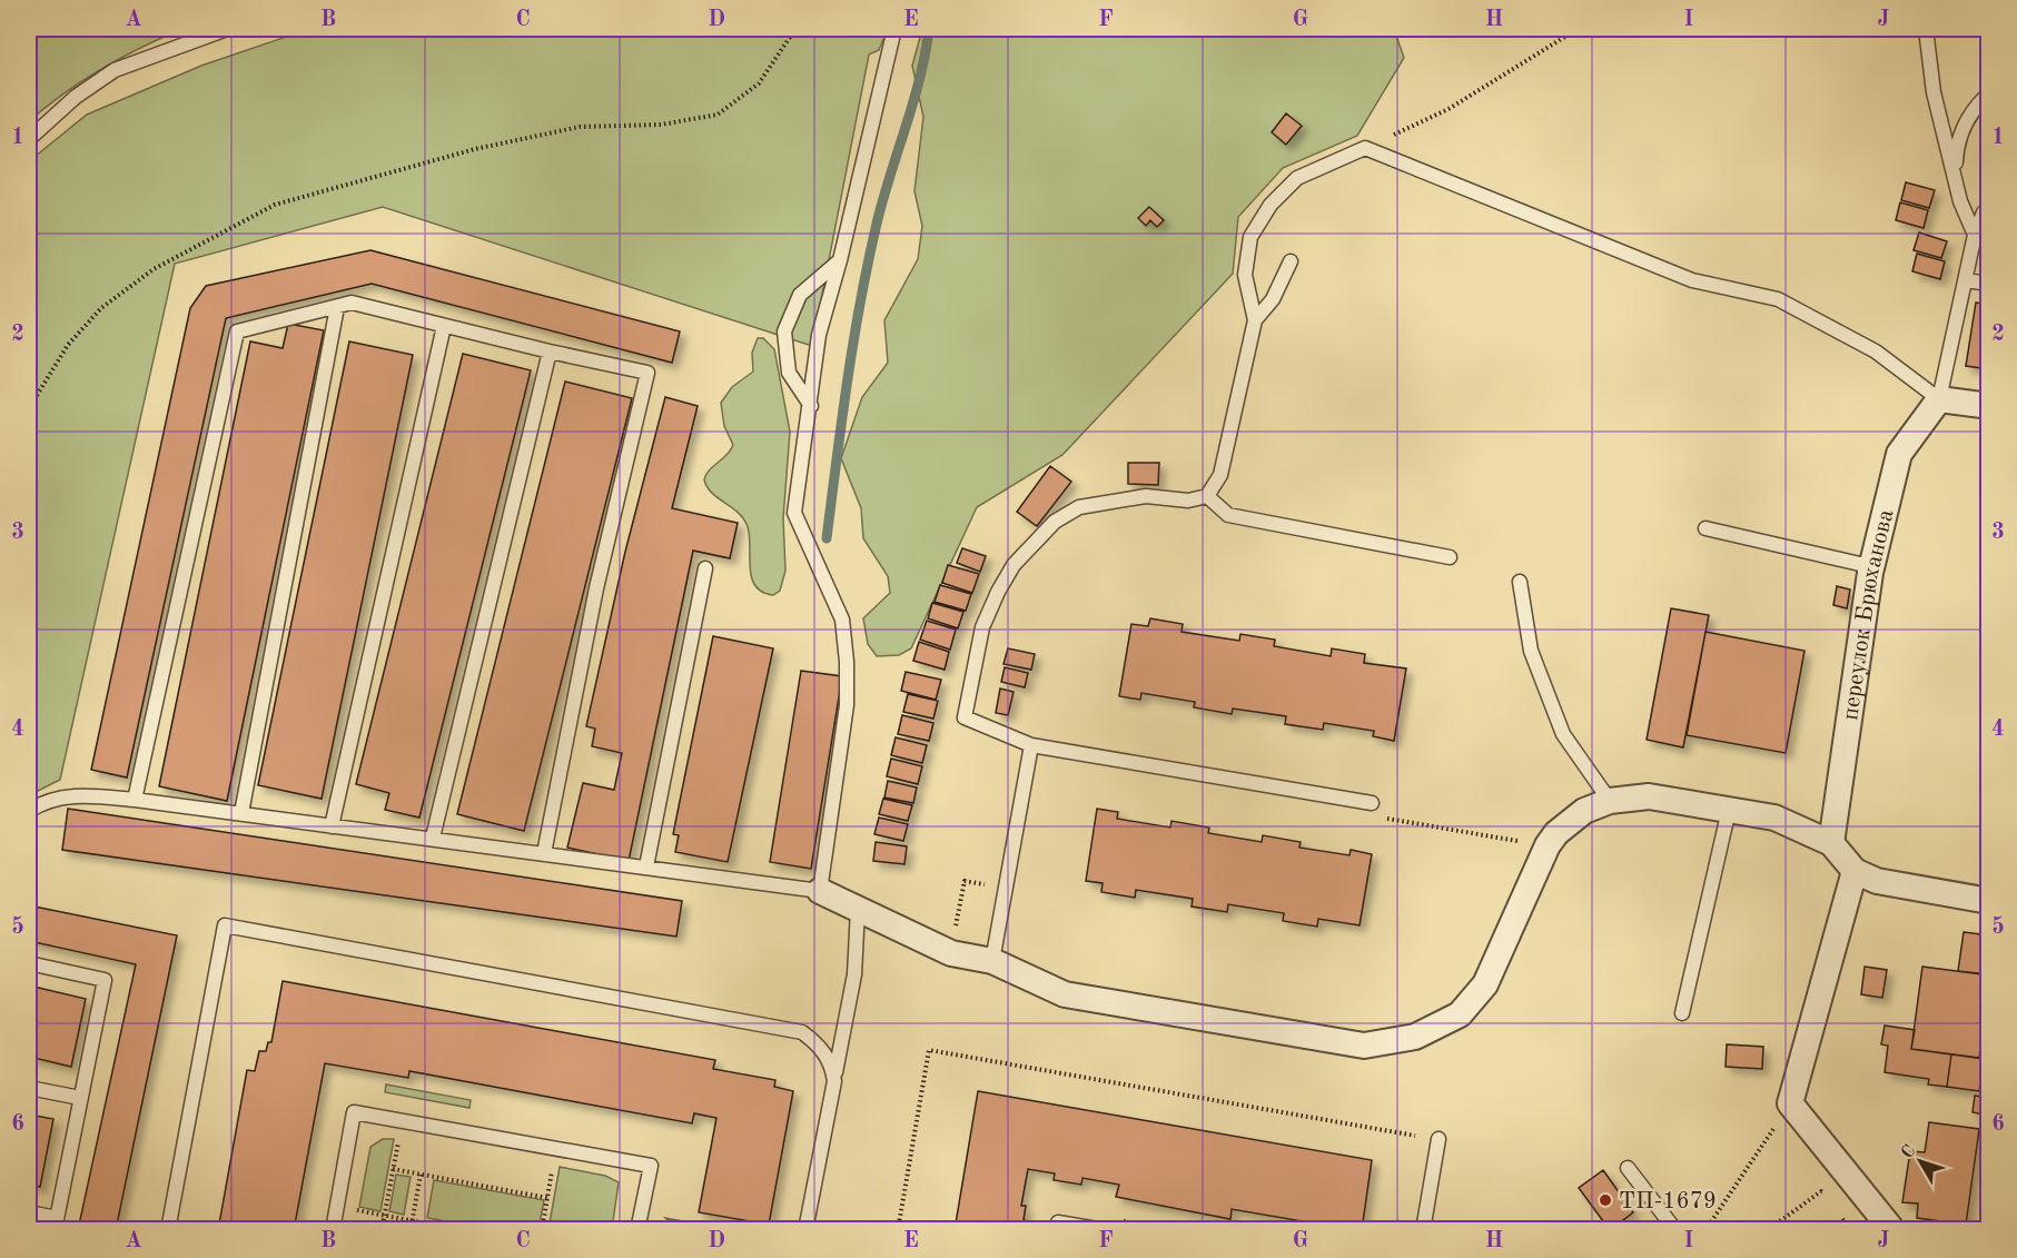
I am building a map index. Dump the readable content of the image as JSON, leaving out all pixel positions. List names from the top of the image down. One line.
{"streets":{"street":["переулок Брюханова"]},"places":["ТП-1679"],"north":"top left","grid":{"columns":["A","B","C","D","E","F","G","H","I","J"],"rows":["1","2","3","4","5","6"]}}
